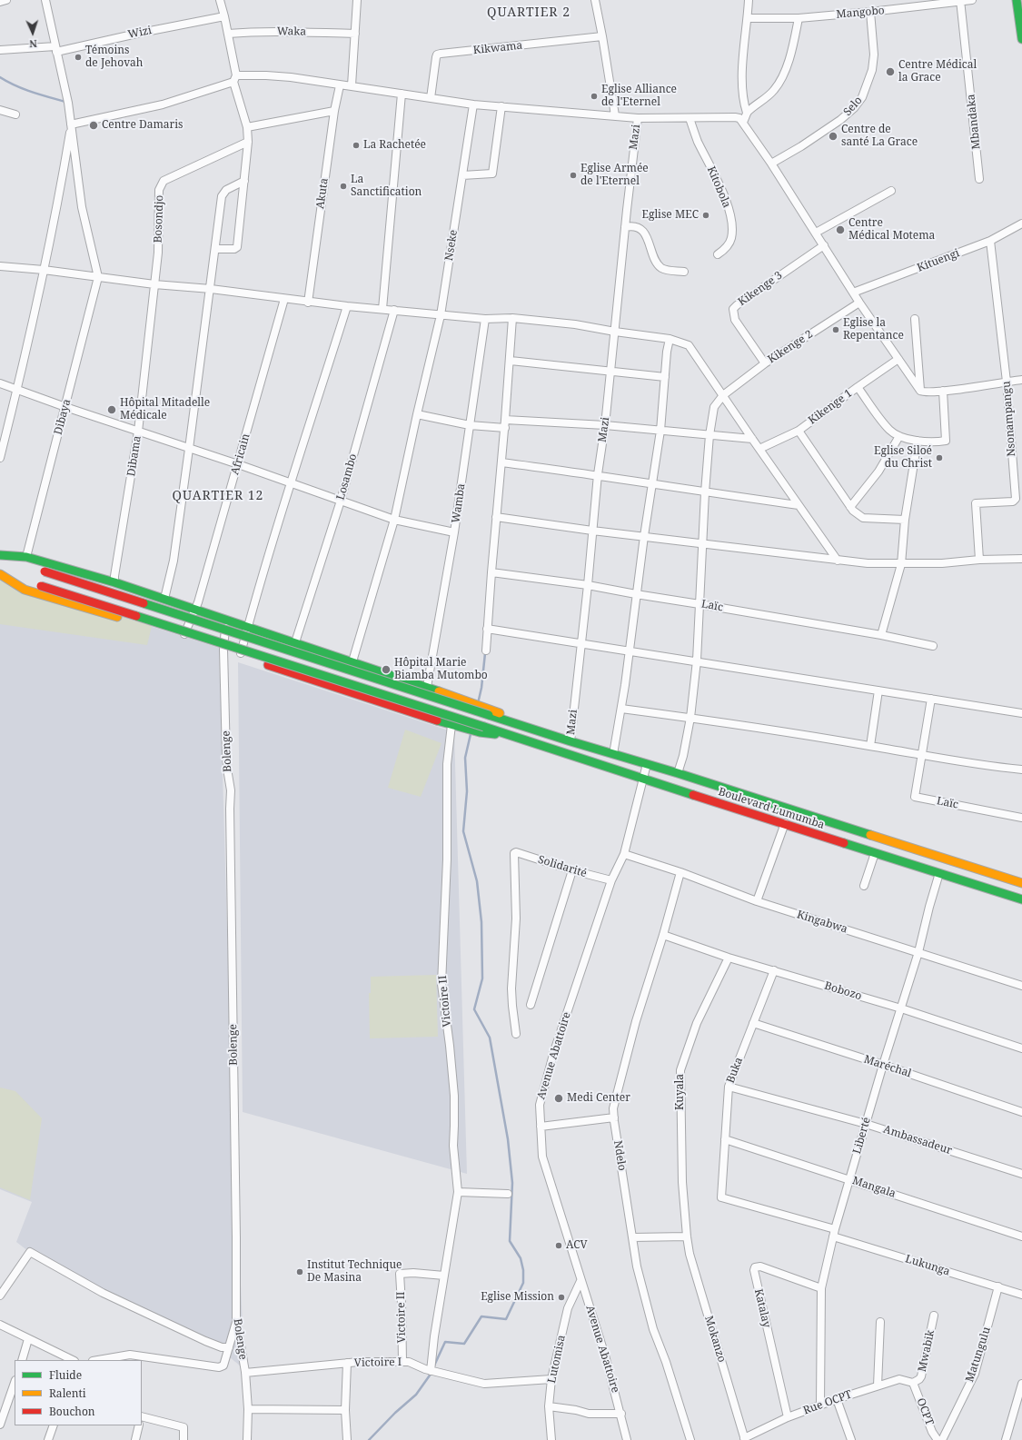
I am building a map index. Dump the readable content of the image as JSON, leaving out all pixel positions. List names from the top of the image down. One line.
{"streets":{"main road":["Boulevard Lumumba"],"street":["Mangobo","Waka","Wizi","Kikwama","Selo","Mbandaka","Mazi","Kitobola","Akuta","Bosondjo","Nseke","Kituengi","Kikenge 3","Kikenge 2","Kikenge 1","Dibaya","Nsonampangu","Africain","Dibama","Losambo","Wamba","Laïc","Bolenge","Solidarité","Kingabwa","Bobozo","Victoire II","Avenue Abattoire","Maréchal","Buka","Kuyala","Liberté","Ambassadeur","Ndelo","Mangala","Lukunga","Katalay","Mokanzo","Mwabik","Matungulu","Lutomisa","Victoire I","Rue OCPT","OCPT"]},"crossings":[["Mangobo","Selo"],["Mangobo","Mbandaka"],["Mazi","Laïc"],["Mazi","Boulevard Lumumba"],["Bosondjo","Dibama"],["Kituengi","Nsonampangu"],["Kikenge 3","Kikenge 2"],["Bolenge","Victoire I"],["Boulevard Lumumba","Avenue Abattoire"],["Boulevard Lumumba","Liberté"],["Solidarité","Avenue Abattoire"],["Kingabwa","Avenue Abattoire"],["Kingabwa","Liberté"],["Kingabwa","Ndelo"],["Bobozo","Buka"],["Bobozo","Kuyala"],["Bobozo","Liberté"],["Bobozo","Ndelo"],["Victoire II","Victoire I"],["Avenue Abattoire","Lutomisa"],["Maréchal","Buka"],["Maréchal","Liberté"],["Buka","Ambassadeur"],["Buka","Mangala"],["Buka","Lukunga"],["Kuyala","Mokanzo"],["Liberté","Ambassadeur"],["Liberté","Mangala"],["Liberté","Lukunga"],["Liberté","Katalay"],["Liberté","Rue OCPT"],["Lukunga","Matungulu"],["Katalay","Rue OCPT"],["Mokanzo","Rue OCPT"],["Mwabik","Rue OCPT"],["Mwabik","OCPT"],["Lutomisa","Victoire I"],["Rue OCPT","OCPT"]],"districts":["QUARTIER 2","QUARTIER 12"],"places":["Témoins de Jehovah","Centre Médical la Grace","Eglise Alliance de l'Eternel","Centre Damaris","Centre de santé La Grace","La Rachetée","Eglise Armée de l'Eternel","La Sanctification","Eglise MEC","Centre Médical Motema","Eglise la Repentance","Hôpital Mitadelle Médicale","Eglise Siloé du Christ","Hôpital Marie Biamba Mutombo","Medi Center","ACV","Institut Technique De Masina","Eglise Mission"],"legend":["Fluide","Ralenti","Bouchon"],"north":"bottom"}
